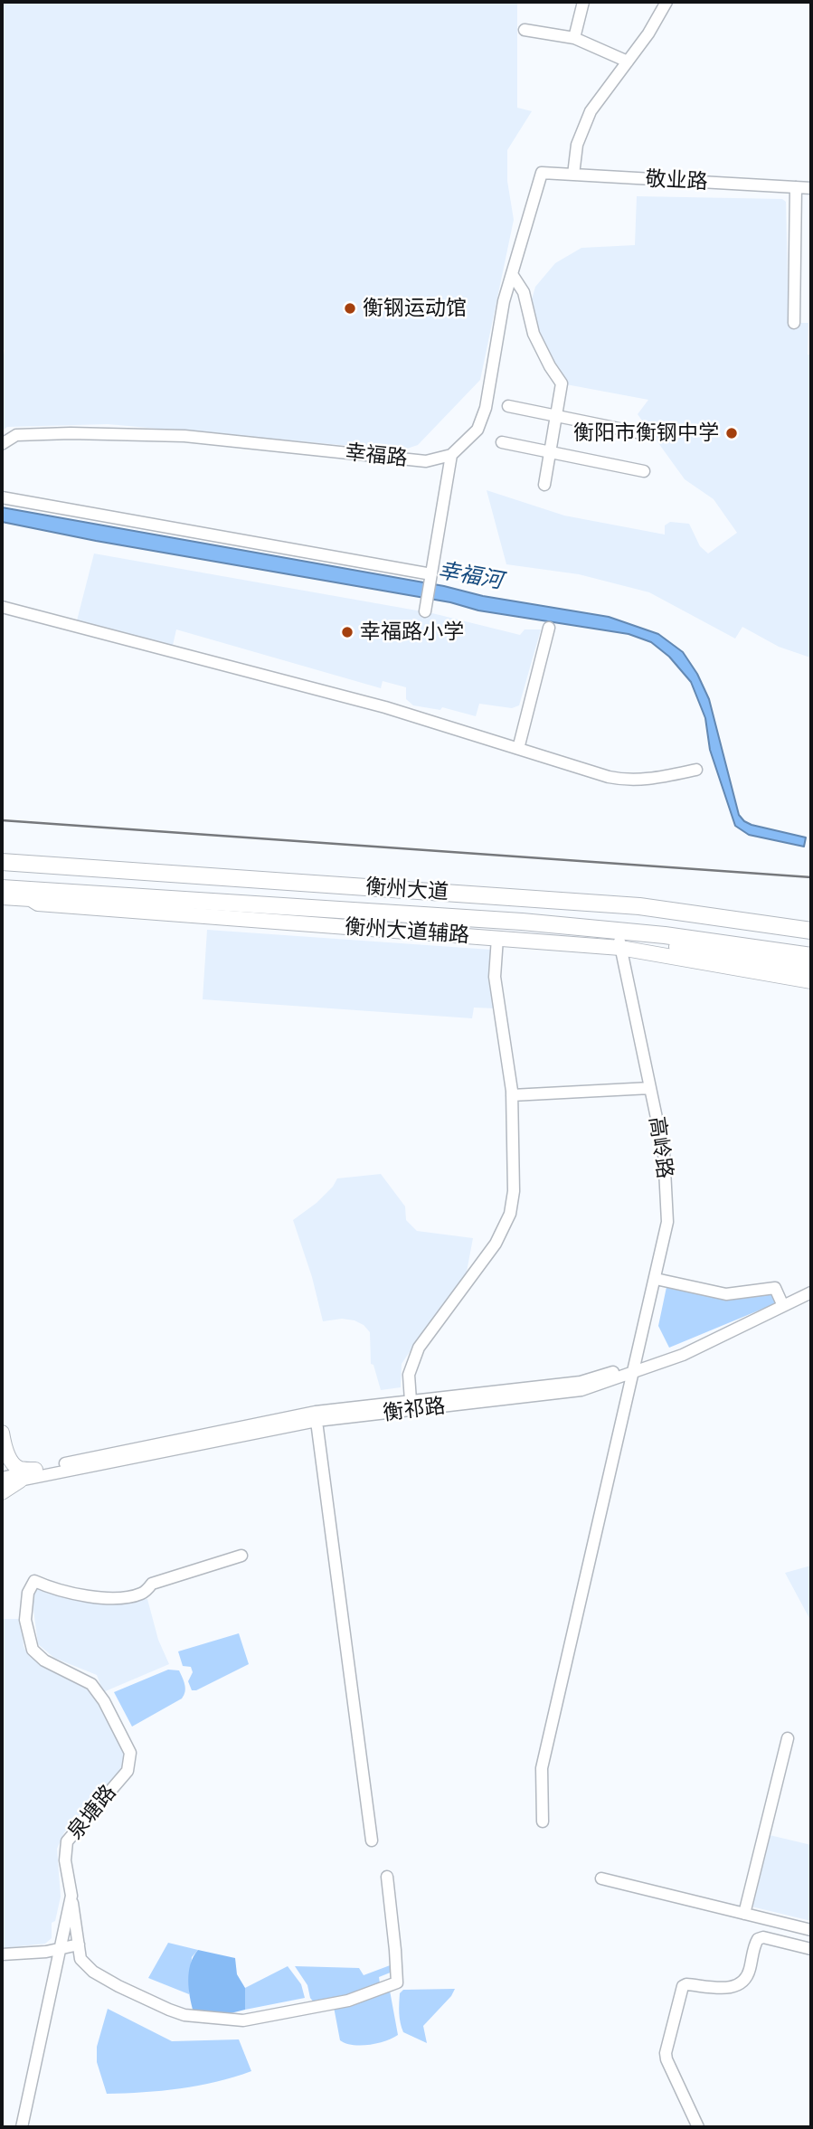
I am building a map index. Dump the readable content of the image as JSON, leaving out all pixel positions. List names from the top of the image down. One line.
{"streets":{"highway":["衡州大道"],"main road":["衡州大道辅路"],"street":["敬业路","幸福路","高岭路","衡祁路","泉塘路"]},"crossings":[["衡州大道","高岭路"],["衡州大道辅路","高岭路"],["高岭路","衡祁路"]],"water":["幸福河"],"places":["衡钢运动馆","衡阳市衡钢中学","幸福路小学"]}
